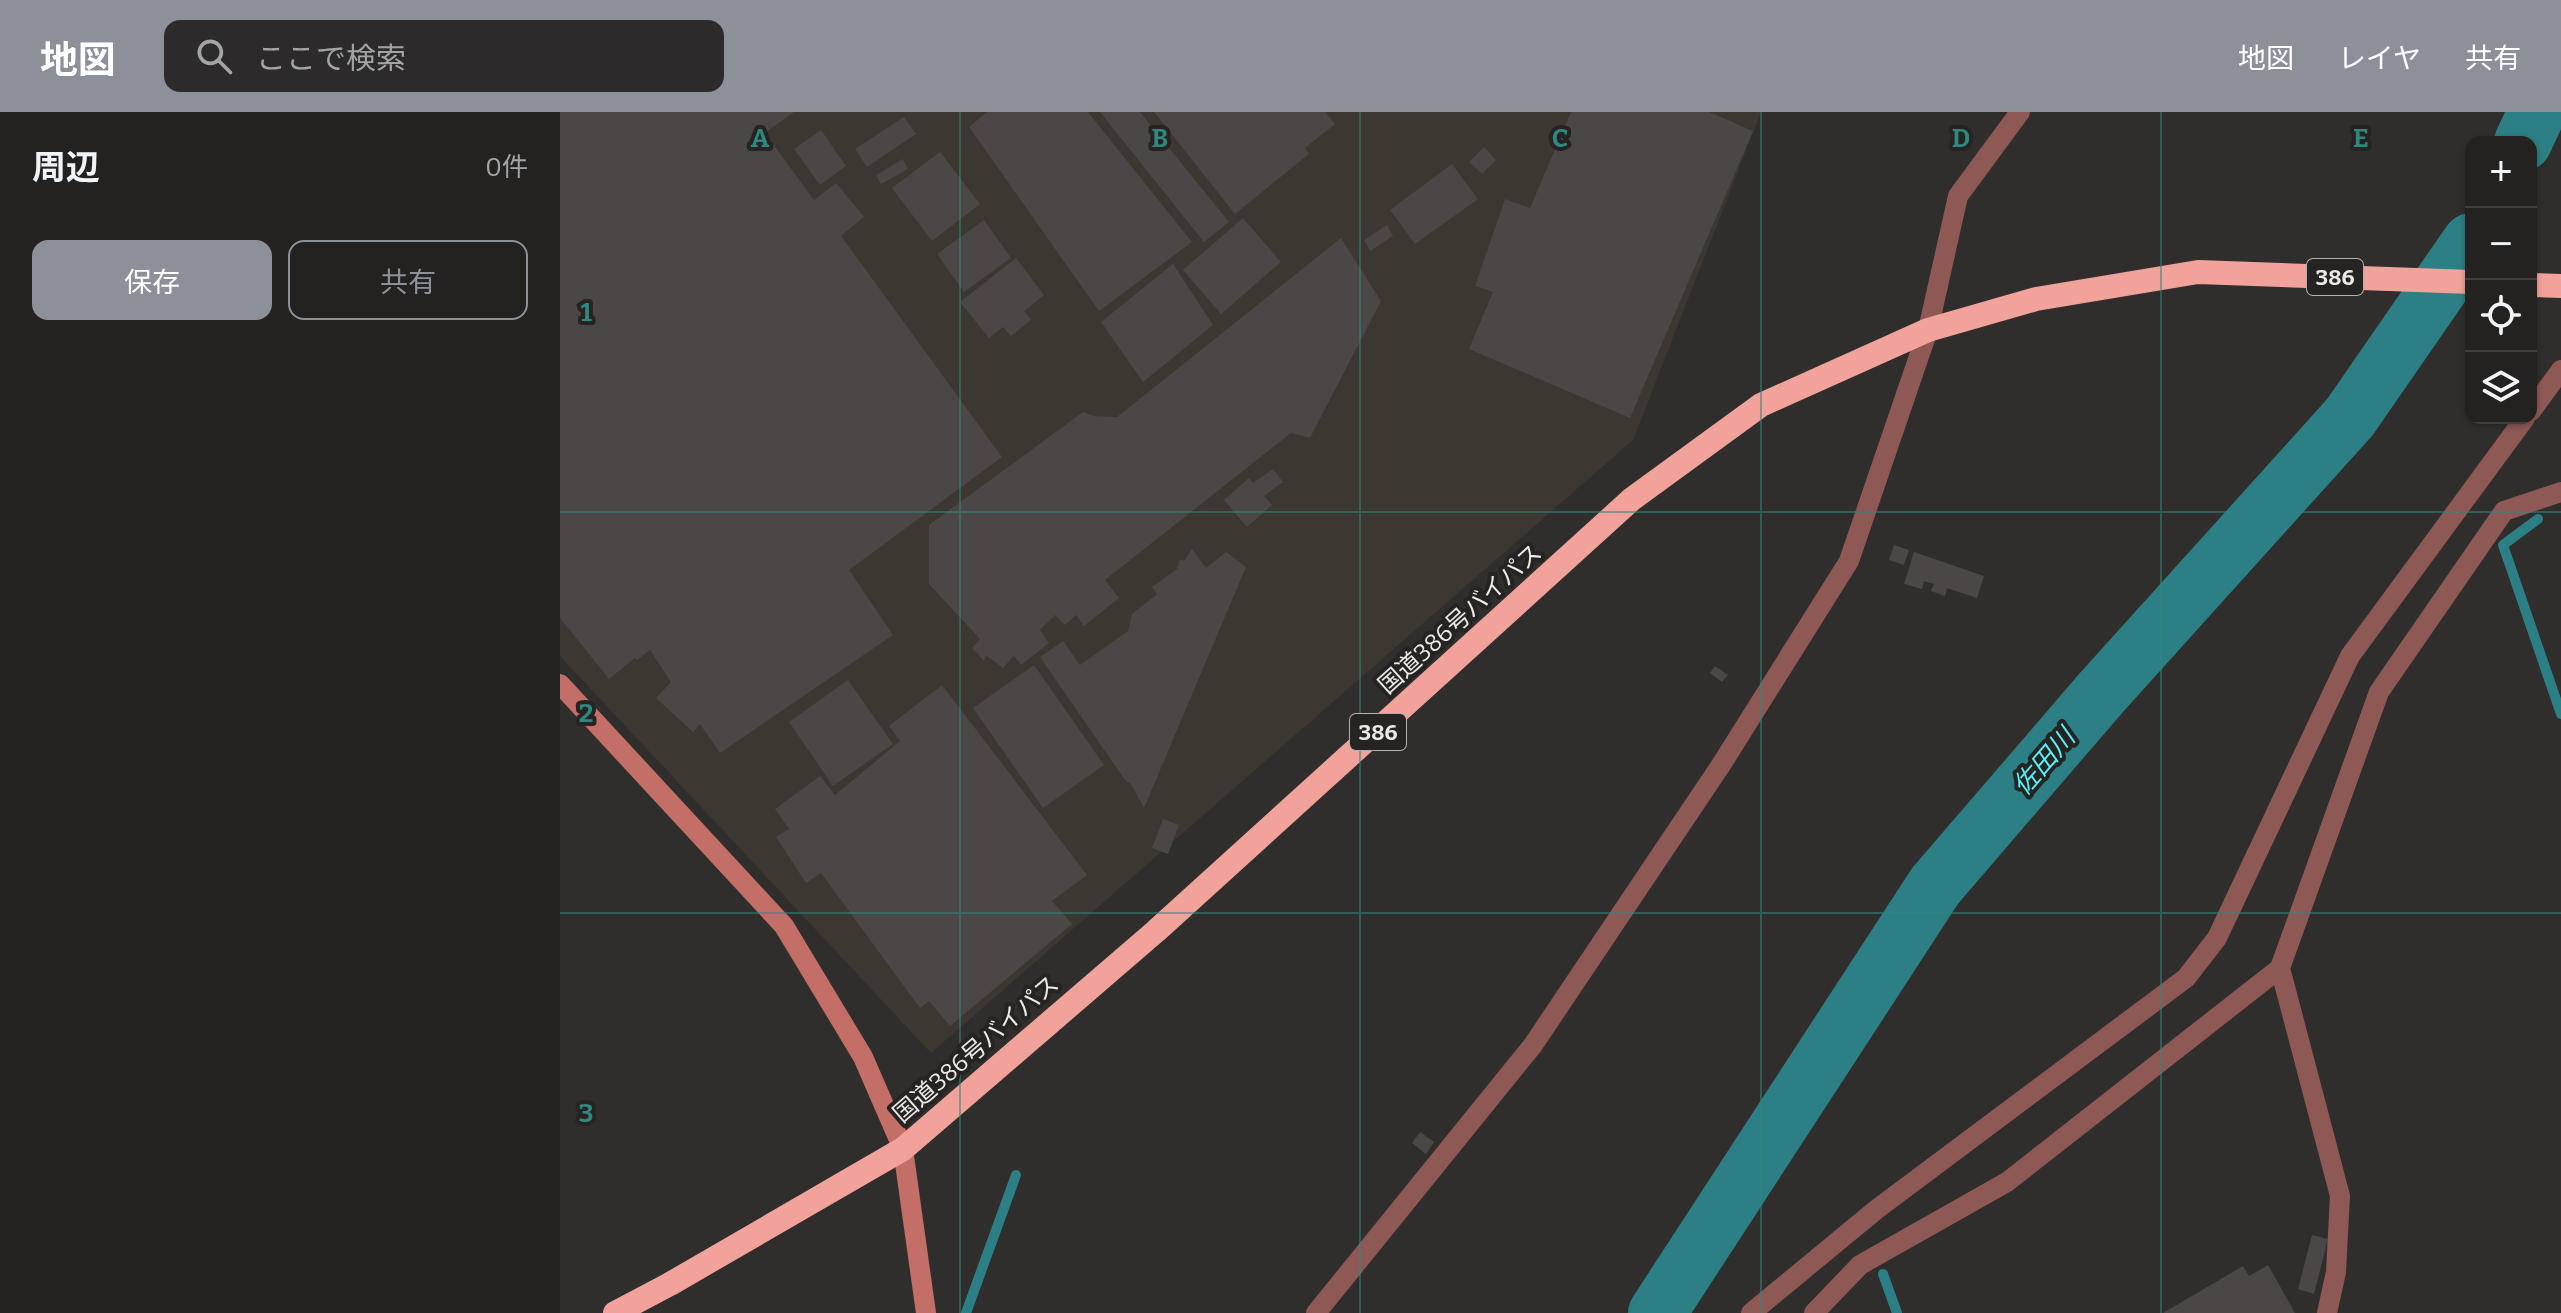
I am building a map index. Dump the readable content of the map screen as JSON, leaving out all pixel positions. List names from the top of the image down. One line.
{"streets":{"highway":["386","国道386号バイパス"]},"water":["佐田川"],"page":{"header":"地図","search":"ここで検索","nav":["地図","レイヤ","共有"],"heading":["周辺","0件"],"map_buttons":["+","−"],"buttons":["保存","共有"]},"grid":{"columns":["A","B","C","D","E"],"rows":["1","2","3"]}}
